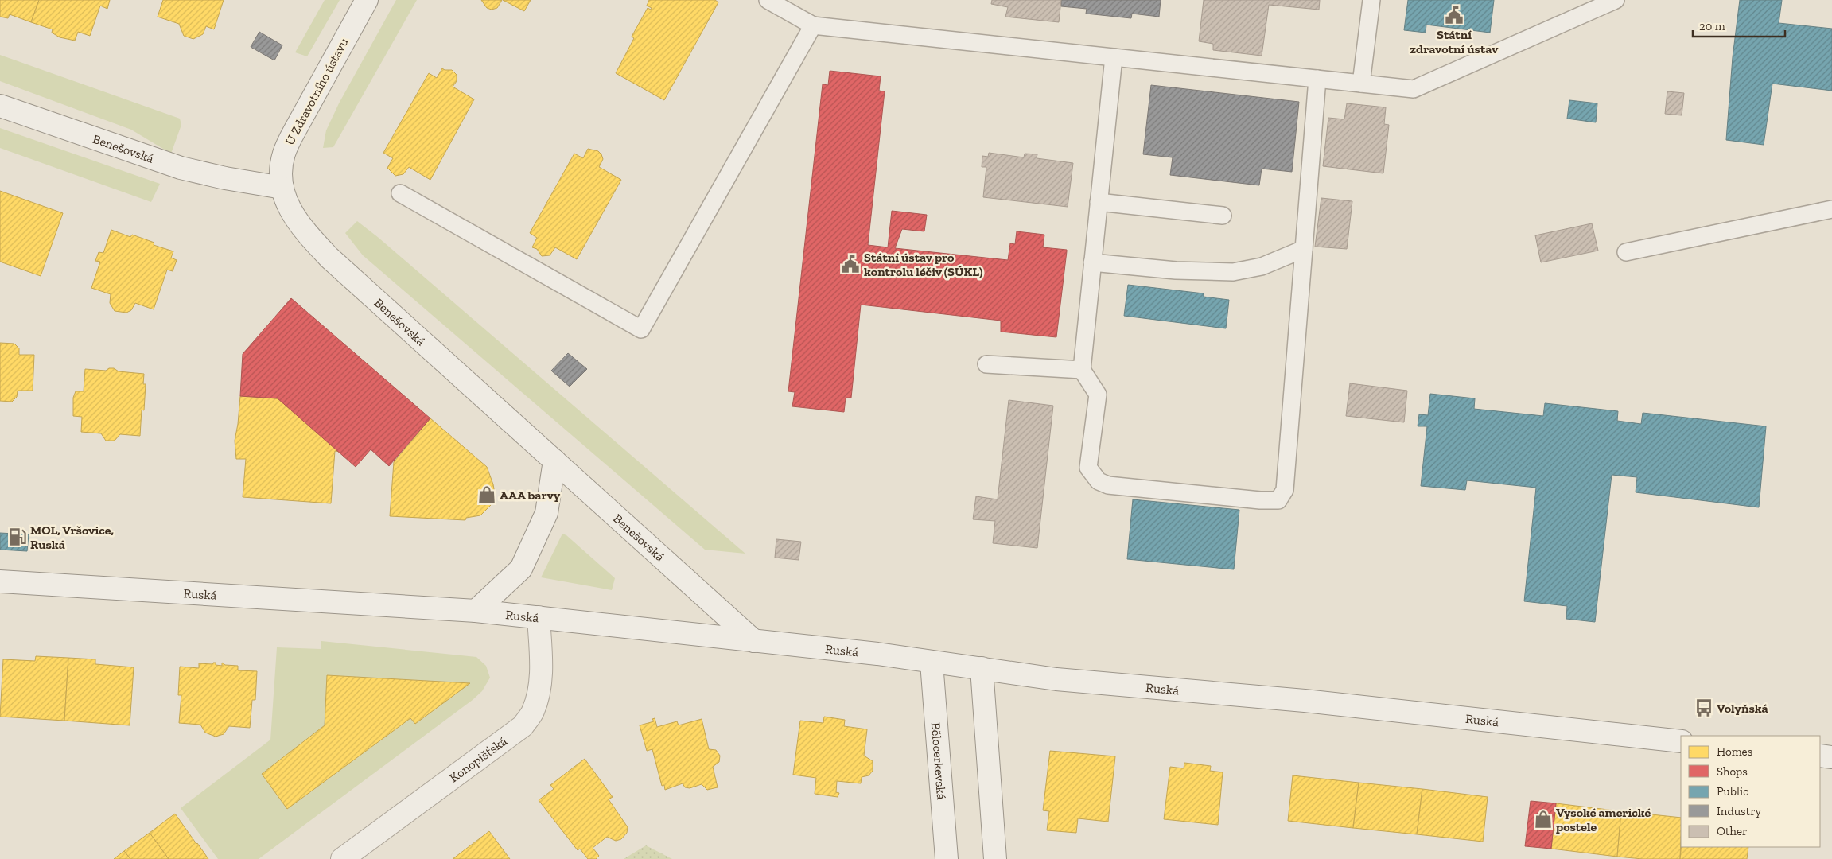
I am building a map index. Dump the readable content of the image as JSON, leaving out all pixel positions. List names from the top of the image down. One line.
{"streets":{"street":["U Zdravotního ústavu","Benešovská","Ruská","Konopišťská","Bělocerkevská"]},"crossings":[["U Zdravotního ústavu","Benešovská"],["Benešovská","Ruská"],["Ruská","Konopišťská"],["Ruská","Bělocerkevská"]],"places":{"public building":["Státní zdravotní ústav","Státní ústav pro kontrolu léčiv (SÚKL)"],"shop":["AAA barvy","Vysoké americké postele"],"fuel station":["MOL, Vršovice, Ruská"],"bus stop":["Volyňská"]},"legend":["Homes","Shops","Public","Industry","Other"],"scale_bar":"20 m"}
